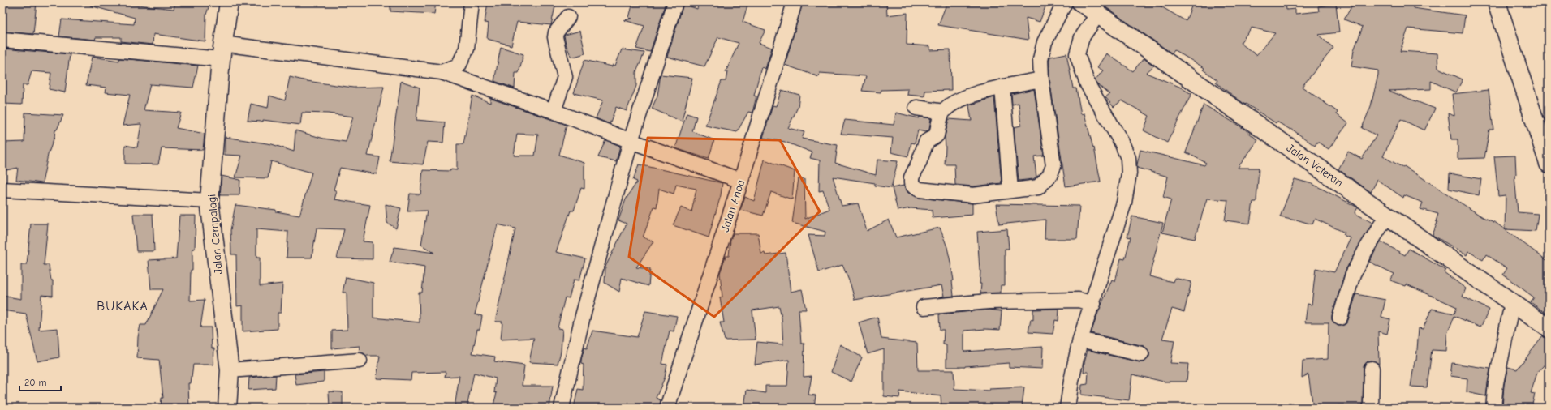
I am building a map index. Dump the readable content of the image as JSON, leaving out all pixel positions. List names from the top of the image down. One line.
{"streets":{"street":["Jalan Veteran","Jalan Anoa","Jalan Cempalagi"]},"districts":["BUKAKA"],"scale_bar":"20 m"}
